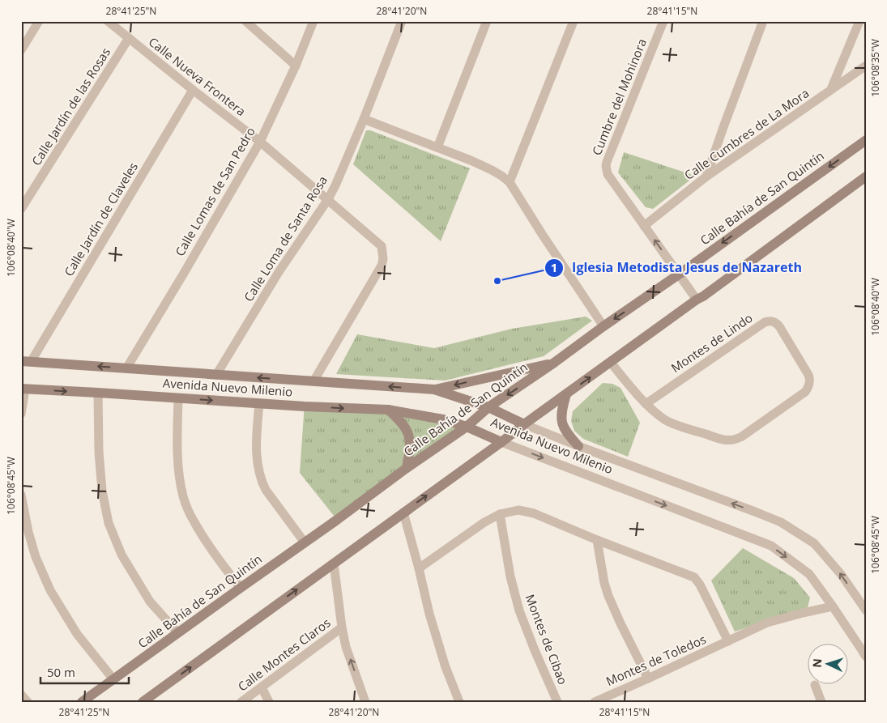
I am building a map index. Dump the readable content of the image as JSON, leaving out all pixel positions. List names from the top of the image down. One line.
{"streets":{"street":["Calle Nueva Frontera","Cumbre del Mohinora","Calle Jardín de las Rosas","Calle Cumbres de La Mora","Calle Lomas de San Pedro","Calle Bahía de San Quintín","Calle Jardín de Claveles","Calle Loma de Santa Rosa","Montes de Lindo","Avenida Nuevo Milenio","Montes de Cibao","Calle Montes Claros","Montes de Toledos"]},"crossings":[["Calle Nueva Frontera","Calle Jardín de las Rosas"],["Calle Nueva Frontera","Calle Lomas de San Pedro"],["Calle Nueva Frontera","Calle Jardín de Claveles"],["Calle Nueva Frontera","Calle Loma de Santa Rosa"],["Calle Nueva Frontera","Avenida Nuevo Milenio"],["Cumbre del Mohinora","Calle Cumbres de La Mora"],["Cumbre del Mohinora","Calle Bahía de San Quintín"],["Calle Lomas de San Pedro","Avenida Nuevo Milenio"],["Calle Bahía de San Quintín","Avenida Nuevo Milenio"],["Calle Jardín de Claveles","Avenida Nuevo Milenio"],["Calle Loma de Santa Rosa","Avenida Nuevo Milenio"],["Avenida Nuevo Milenio","Montes de Toledos"]],"places":["Iglesia Metodista Jesus de Nazareth"],"scale_bar":"50 m","north":"left","coordinates":["28°41'25\"N","28°41'20\"N","28°41'15\"N","106°08'35\"W","106°08'40\"W","106°08'45\"W"]}
